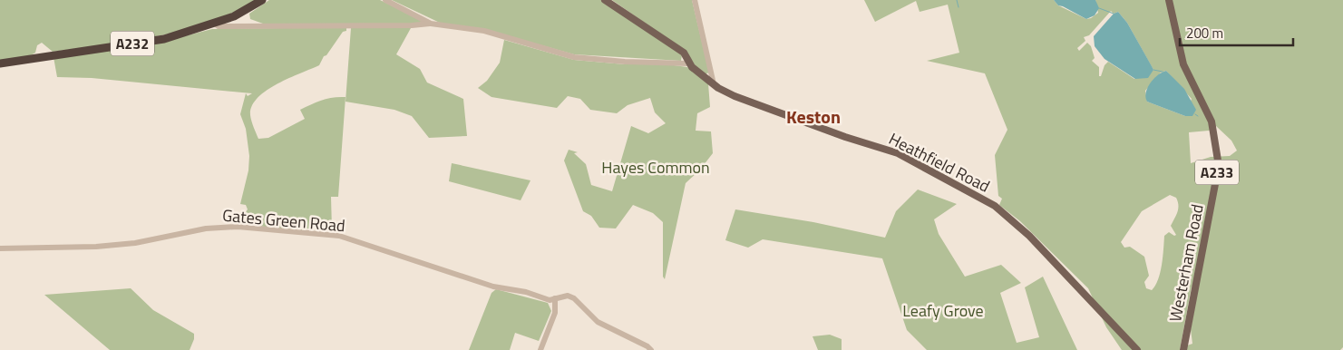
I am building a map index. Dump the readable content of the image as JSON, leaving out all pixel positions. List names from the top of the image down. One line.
{"streets":{"highway":["A232"],"main road":["Heathfield Road","A233","Westerham Road"],"street":["Gates Green Road"]},"districts":["Keston"],"parks":["Hayes Common","Leafy Grove"],"scale_bar":"200 m"}
